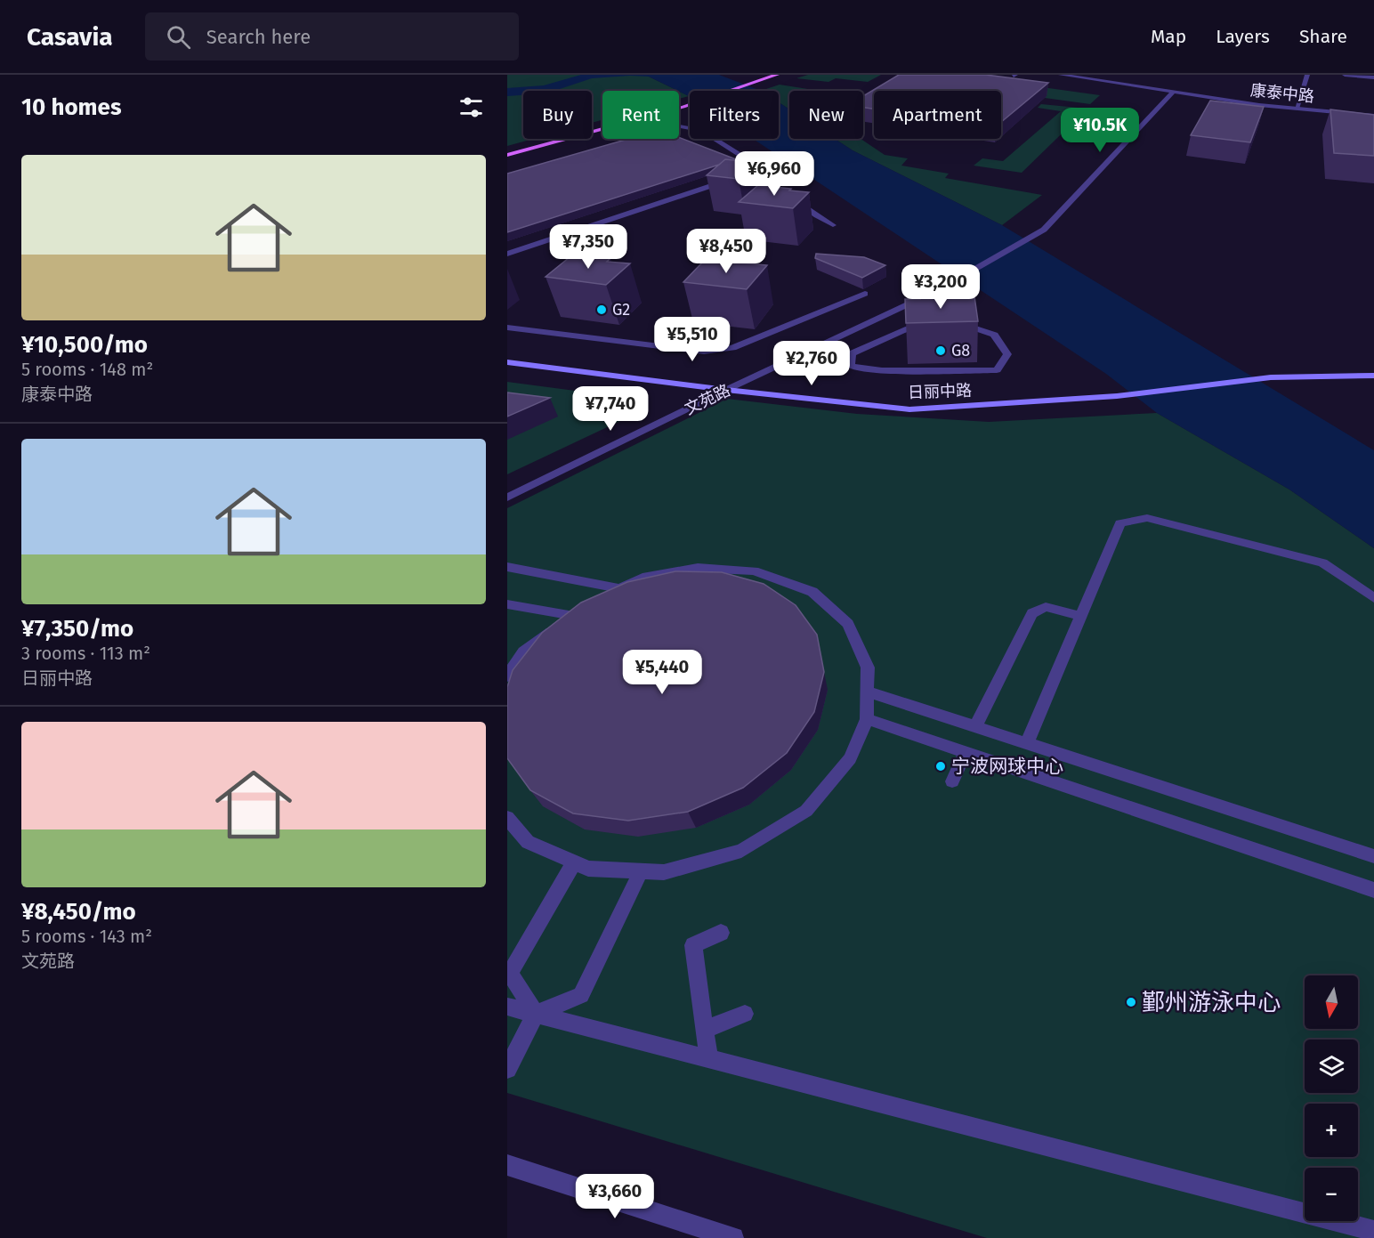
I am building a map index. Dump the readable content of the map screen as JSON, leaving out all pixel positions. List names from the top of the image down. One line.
{"streets":{"main road":["日丽中路"],"street":["康泰中路","文苑路"]},"crossings":[["康泰中路","文苑路"],["日丽中路","文苑路"]],"places":["G2","G8","宁波网球中心","鄞州游泳中心"],"north":"bottom","page":{"header":"Casavia","search":"Search here","nav":["Map","Layers","Share"],"heading":"10 homes","chip":["Buy","Rent","Filters","New","Apartment"],"price":["¥10.5K","¥6,960","¥7,350","¥8,450","¥3,200","¥5,510","¥2,760","¥7,740","¥5,440","¥3,660"],"list":[{"name":"¥10,500/mo","note":"5 rooms · 148 m² · 康泰中路"},{"name":"¥7,350/mo","note":"3 rooms · 113 m² · 日丽中路"},{"name":"¥8,450/mo","note":"5 rooms · 143 m² · 文苑路"}],"map_buttons":["+","−"]}}
